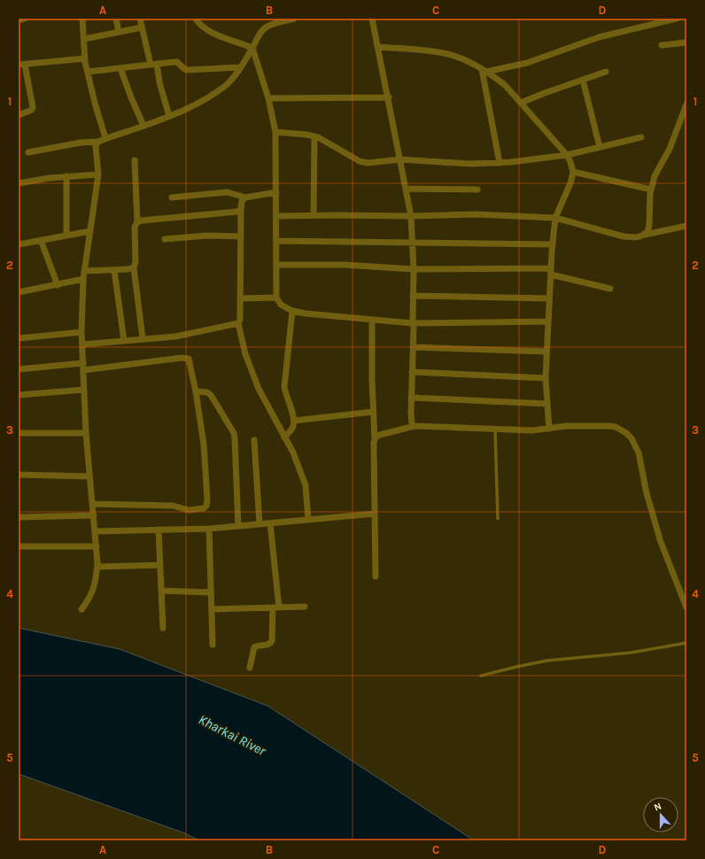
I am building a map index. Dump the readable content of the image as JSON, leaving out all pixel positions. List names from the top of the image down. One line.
{"water":["Kharkai River"],"north":"top","grid":{"columns":["A","B","C","D"],"rows":["1","2","3","4","5"]}}
